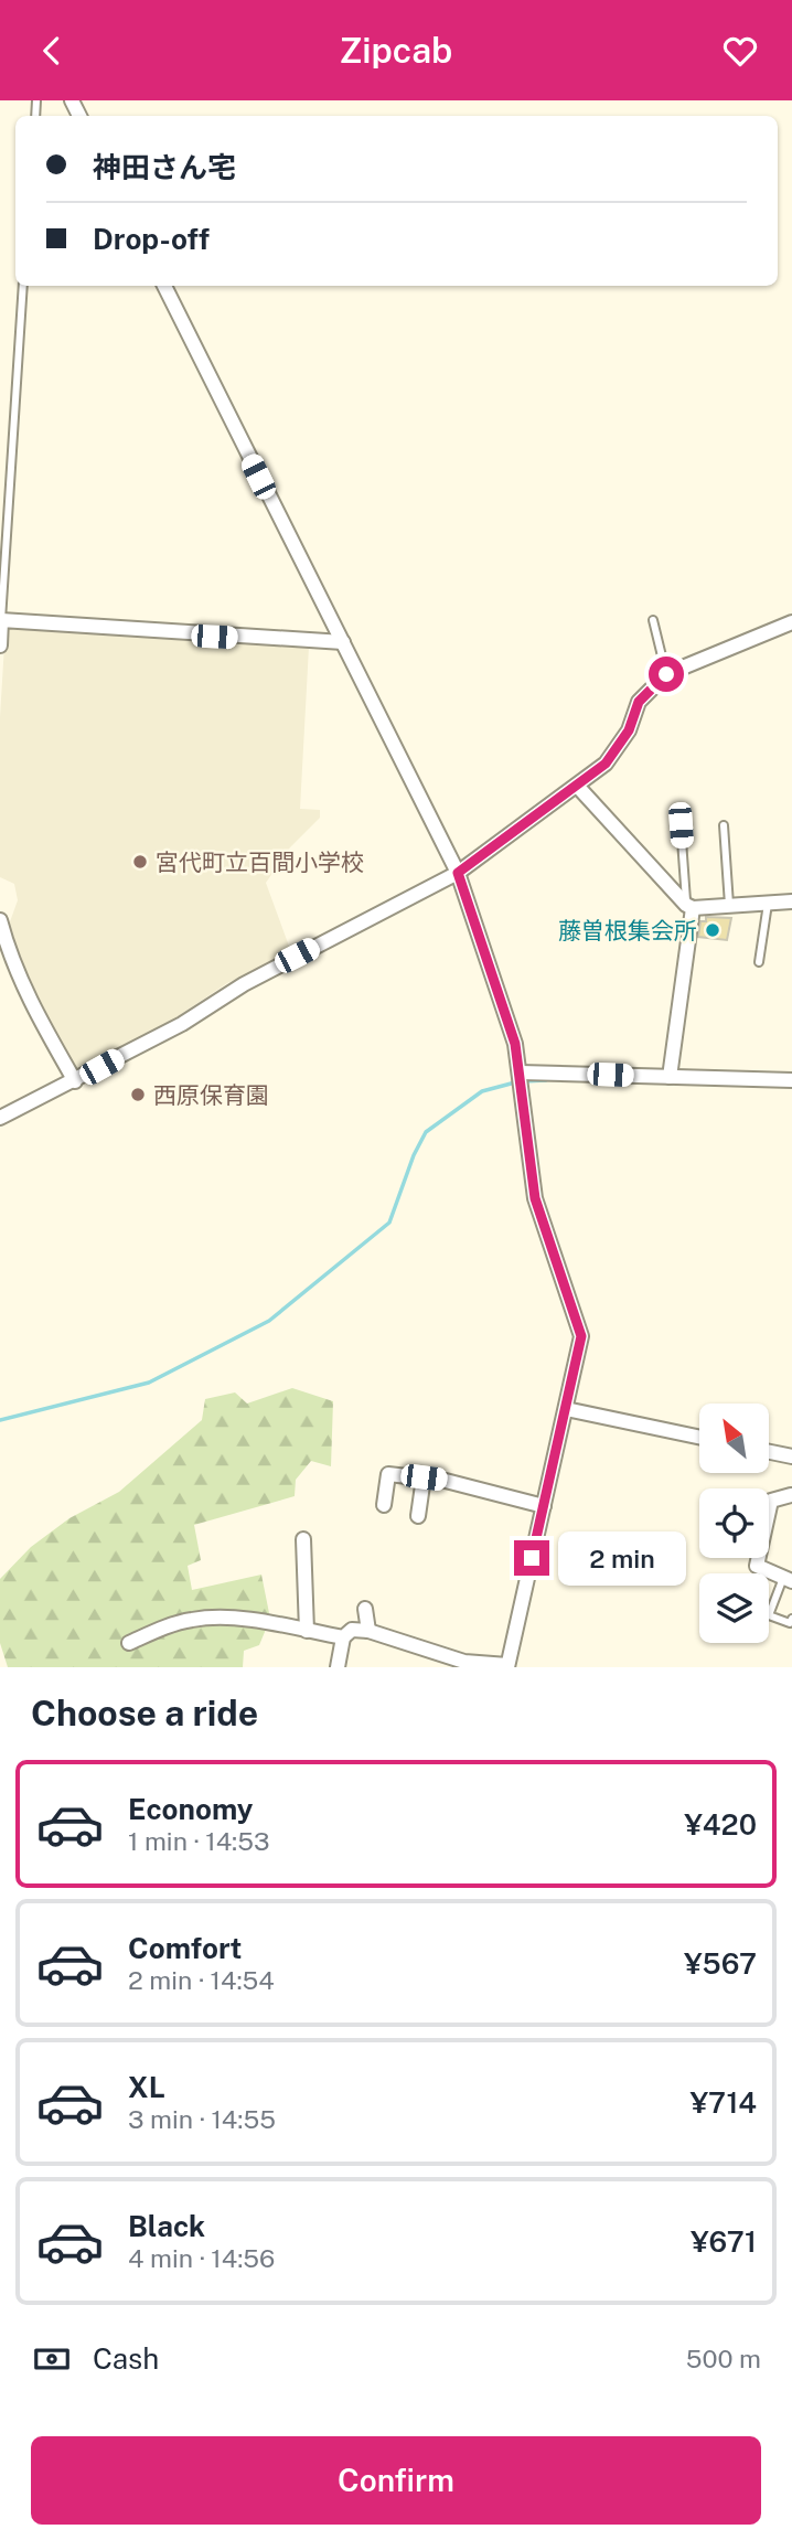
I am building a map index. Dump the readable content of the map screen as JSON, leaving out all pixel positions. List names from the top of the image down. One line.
{"places":["宮代町立百間小学校","藤曽根集会所","西原保育園"],"north":"top left","page":{"header":"Zipcab","banner":["神田さん宅","Drop-off"],"bubble":"2 min","heading":"Choose a ride","list":[{"name":"Economy","note":"1 min · 14:53","value":"¥420"},{"name":"Comfort","note":"2 min · 14:54","value":"¥567"},{"name":"XL","note":"3 min · 14:55","value":"¥714"},{"name":"Black","note":"4 min · 14:56","value":"¥671"}],"pay":["Cash","500 m"],"buttons":"Confirm"}}
